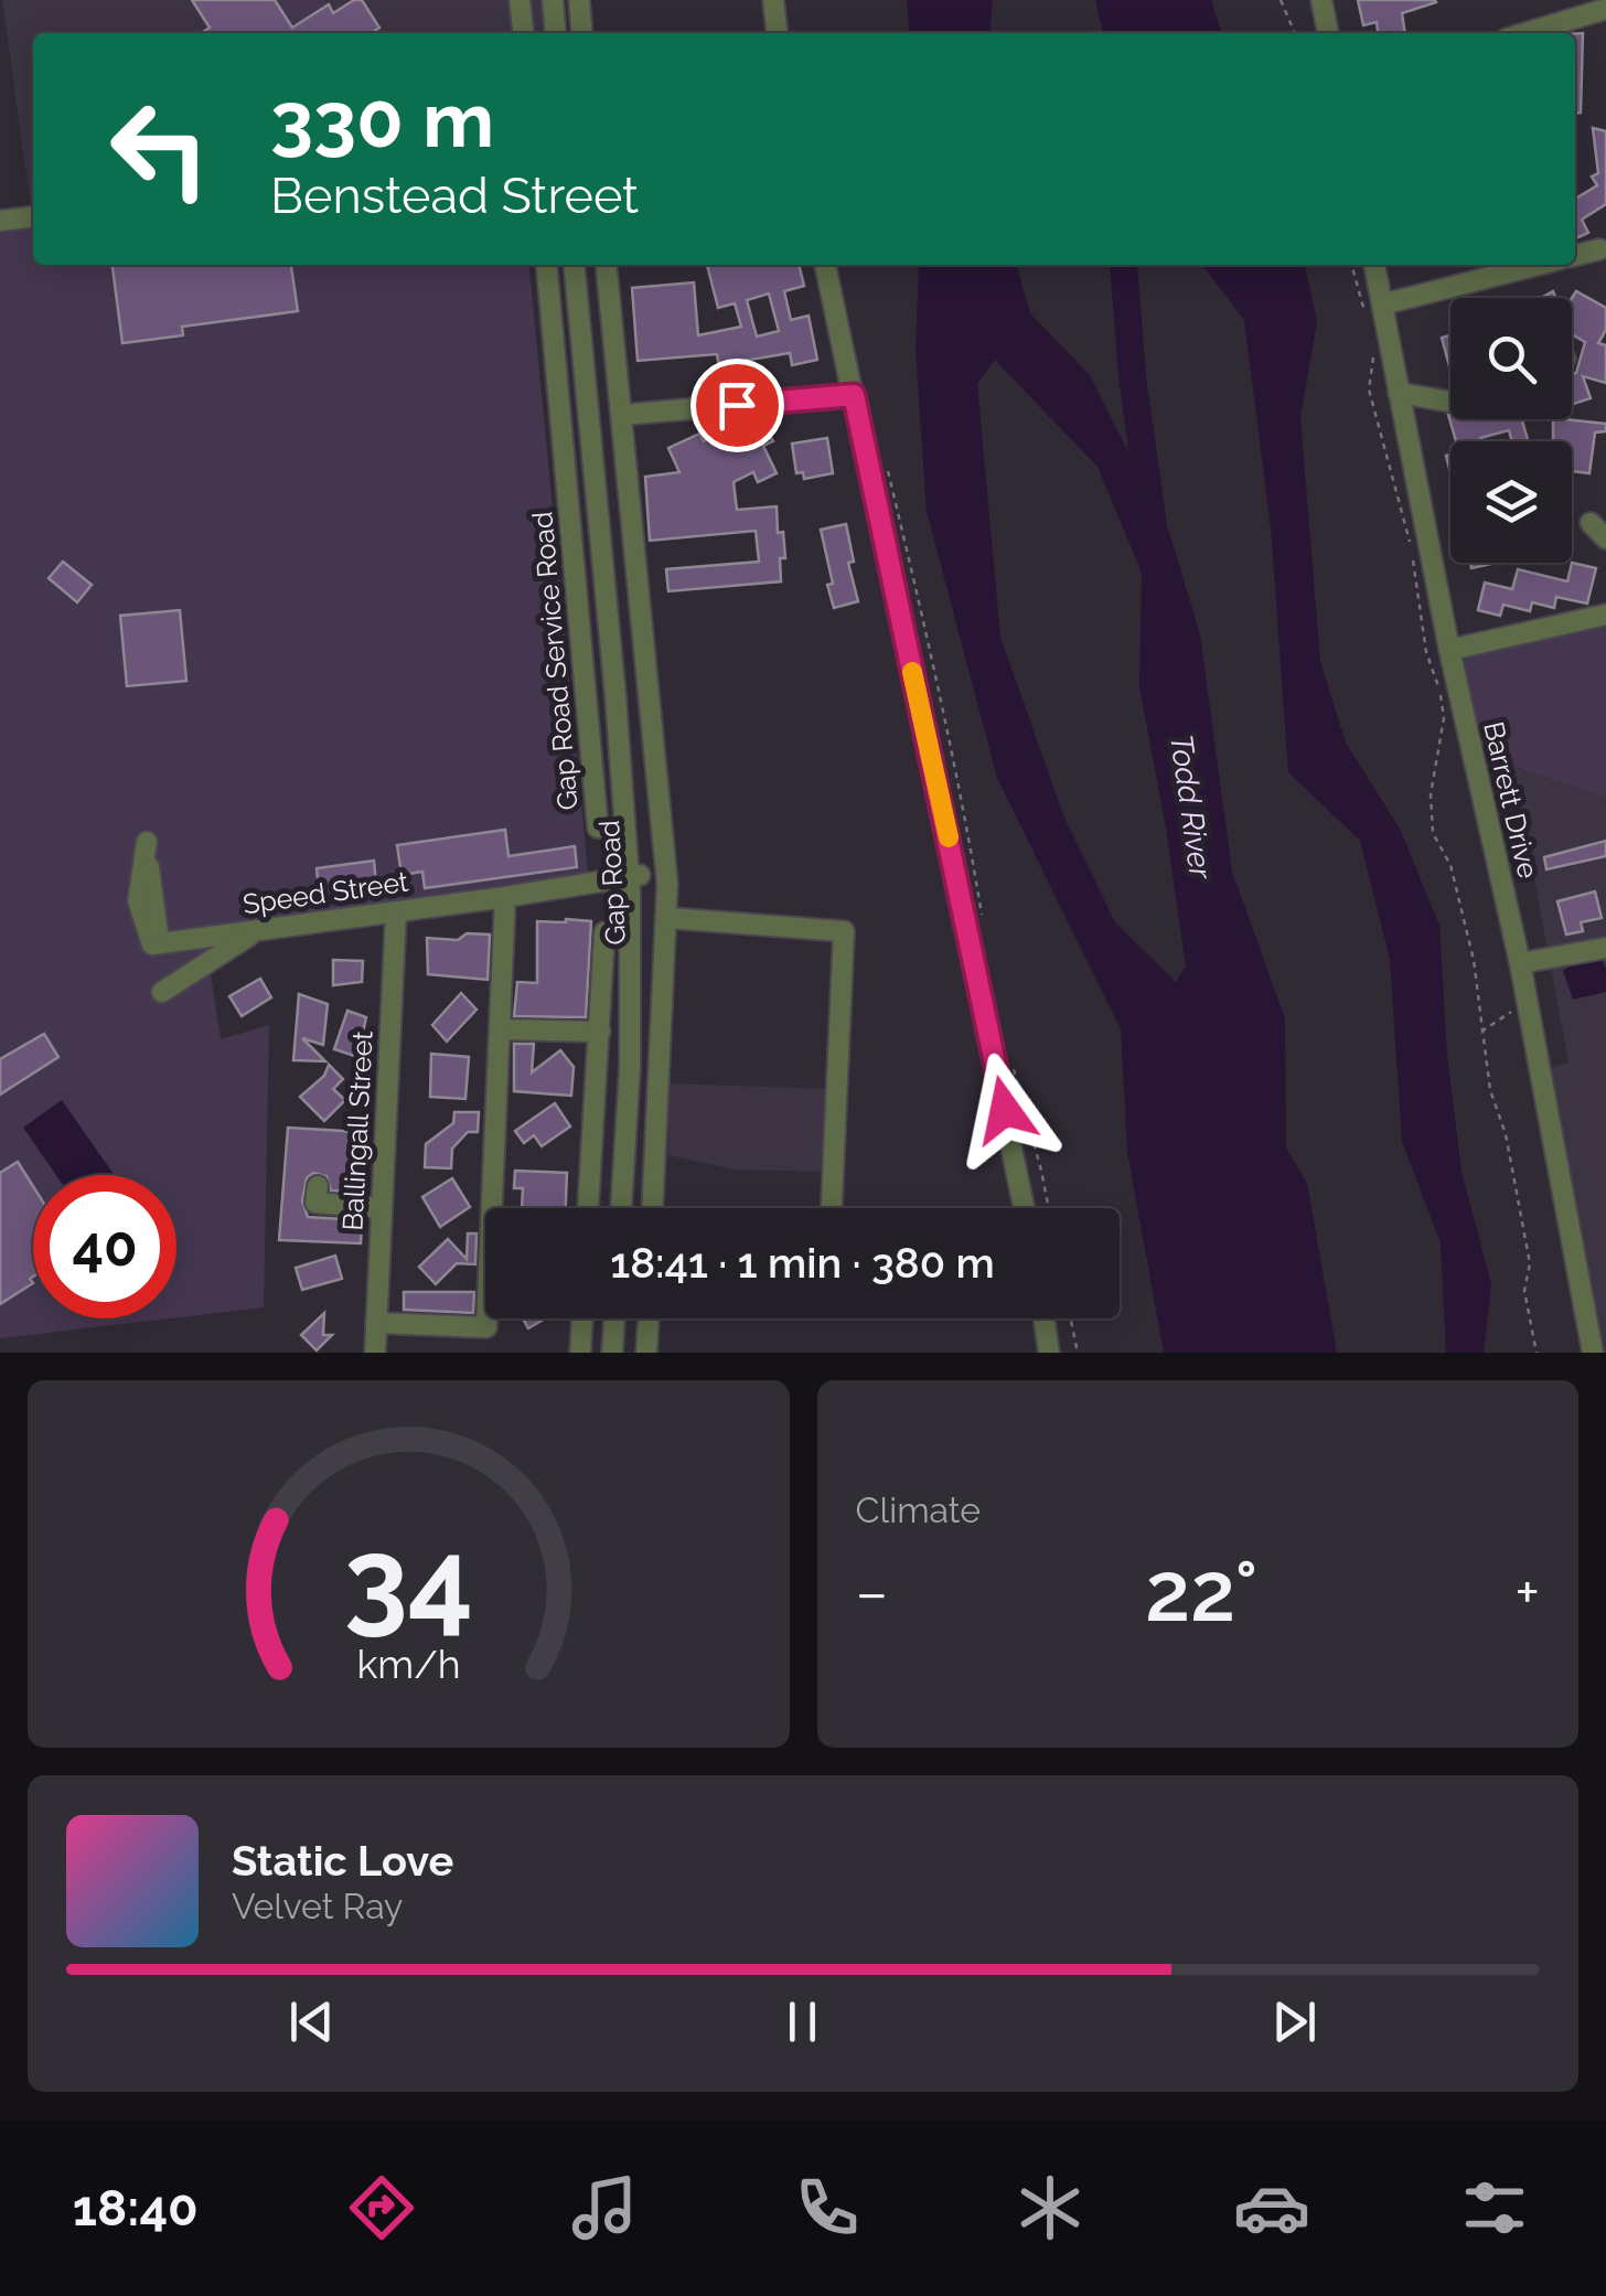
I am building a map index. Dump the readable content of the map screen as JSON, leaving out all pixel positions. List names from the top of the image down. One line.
{"streets":{"street":["Gap Road Service Road","Barrett Drive","Gap Road","Speed Street","Ballingall Street"]},"crossings":[["Gap Road Service Road","Gap Road"],["Gap Road","Speed Street"],["Speed Street","Ballingall Street"]],"water":["Todd River"],"page":{"turn":["330 m","Benstead Street"],"limit":"40","trip":"18:41 · 1 min · 380 m","tile":"Climate","heat":["−","22°","+"],"song":["Static Love","Velvet Ray"],"tabs":"18:40","gauge":["34","km/h"]}}
